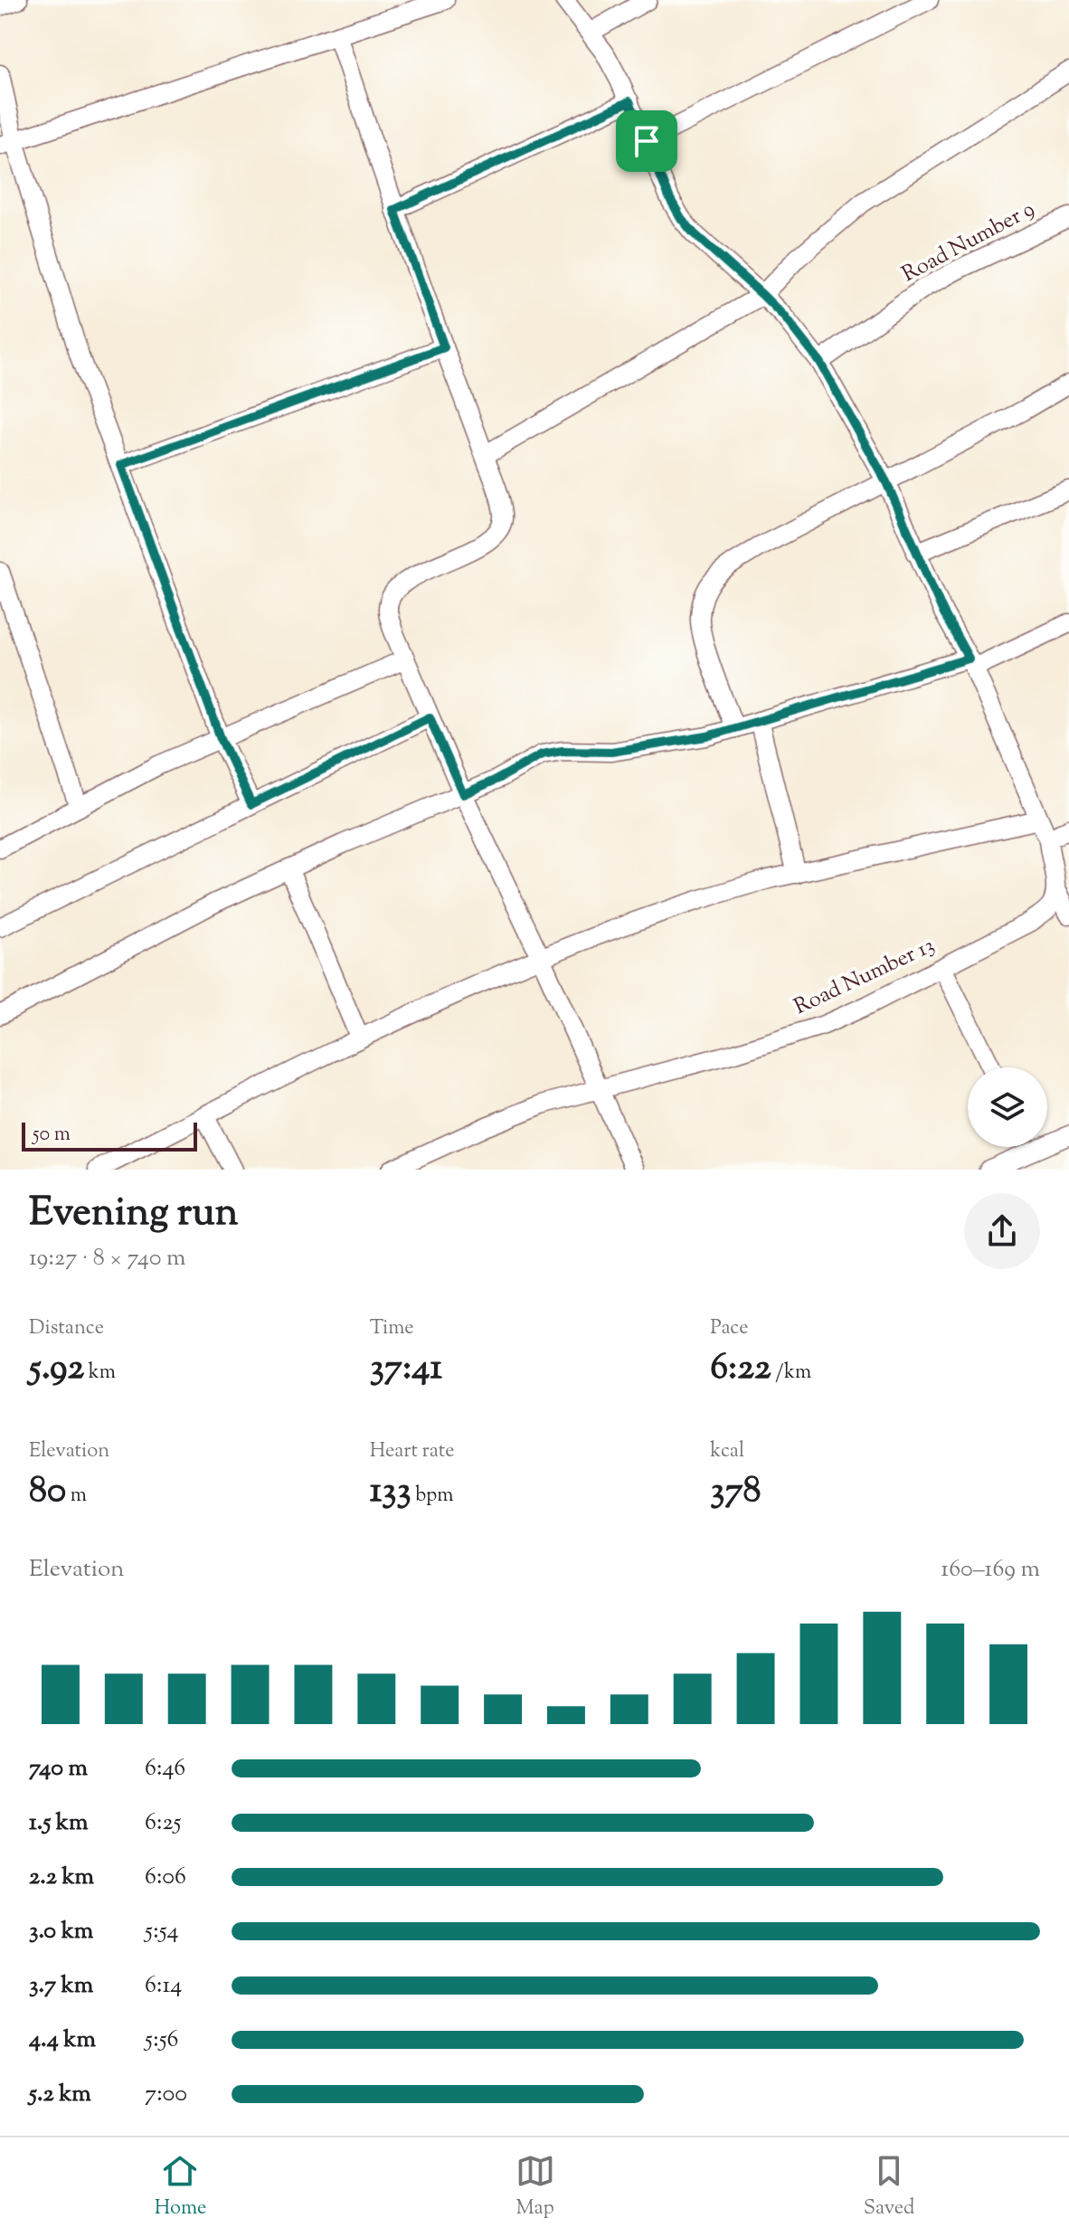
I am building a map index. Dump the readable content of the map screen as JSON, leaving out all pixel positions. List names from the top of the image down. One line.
{"streets":{"street":["Road Number 9","Road Number 13"]},"scale_bar":"50 m","page":{"scale":"50 m","heading":["Evening run","19:27 · 8 × 740 m"],"stats":[["Distance","5.92 km"],["Time","37:41"],["Pace","6:22 /km"],["Elevation","80 m"],["Heart rate","133 bpm"],["kcal","378"]],"chart":["Elevation","160–169 m"],"list":[{"name":"740 m","note":"6:46"},{"name":"1.5 km","note":"6:25"},{"name":"2.2 km","note":"6:06"},{"name":"3.0 km","note":"5:54"},{"name":"3.7 km","note":"6:14"},{"name":"4.4 km","note":"5:56"},{"name":"5.2 km","note":"7:00"}],"tabs":["Home","Map","Saved"]}}
